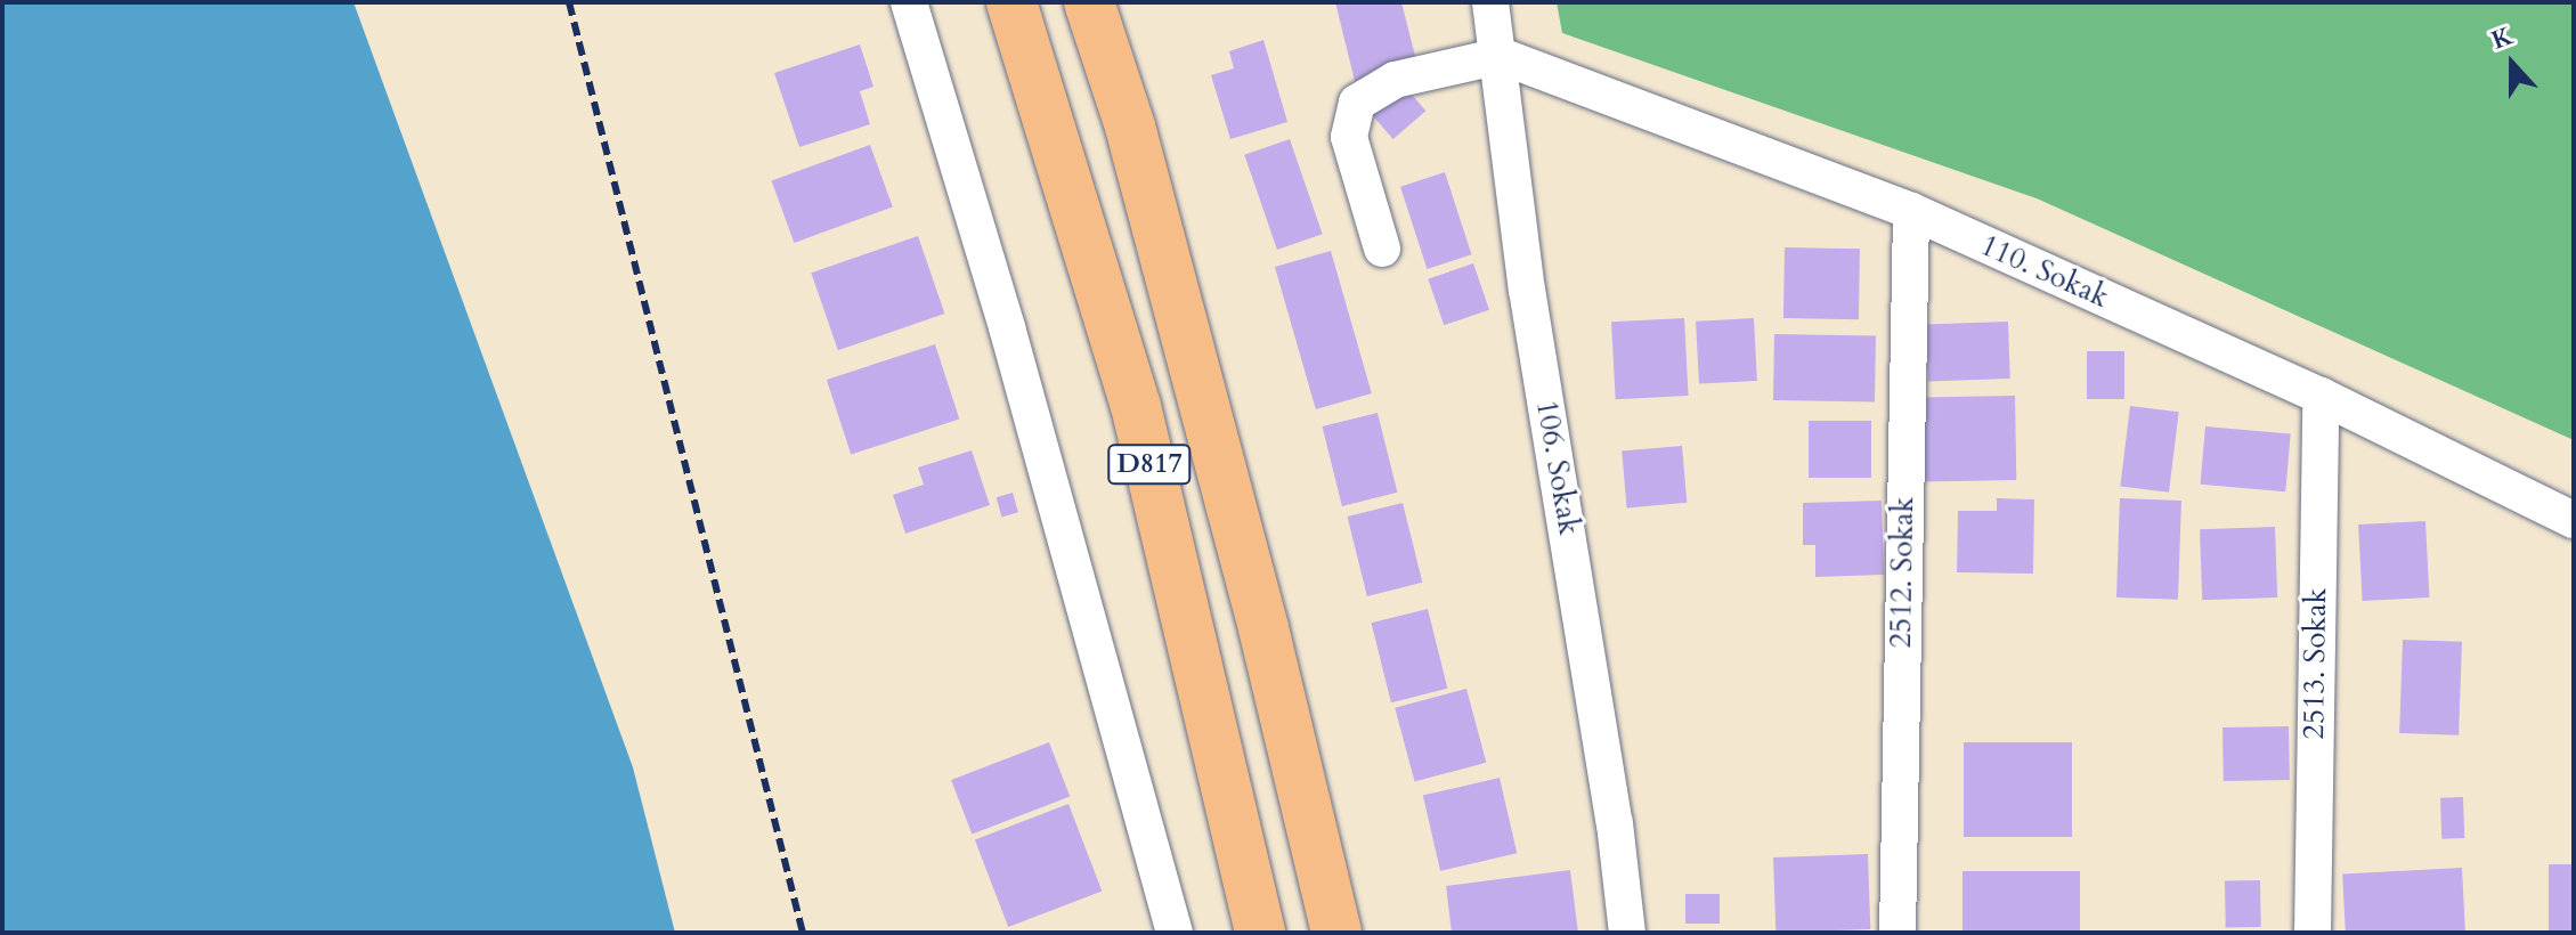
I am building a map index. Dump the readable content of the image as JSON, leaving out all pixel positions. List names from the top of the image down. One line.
{"streets":{"highway":["D817"],"street":["110. Sokak","106. Sokak","2512. Sokak","2513. Sokak"]},"crossings":[["110. Sokak","106. Sokak"],["110. Sokak","2512. Sokak"],["110. Sokak","2513. Sokak"]],"north":"top"}
